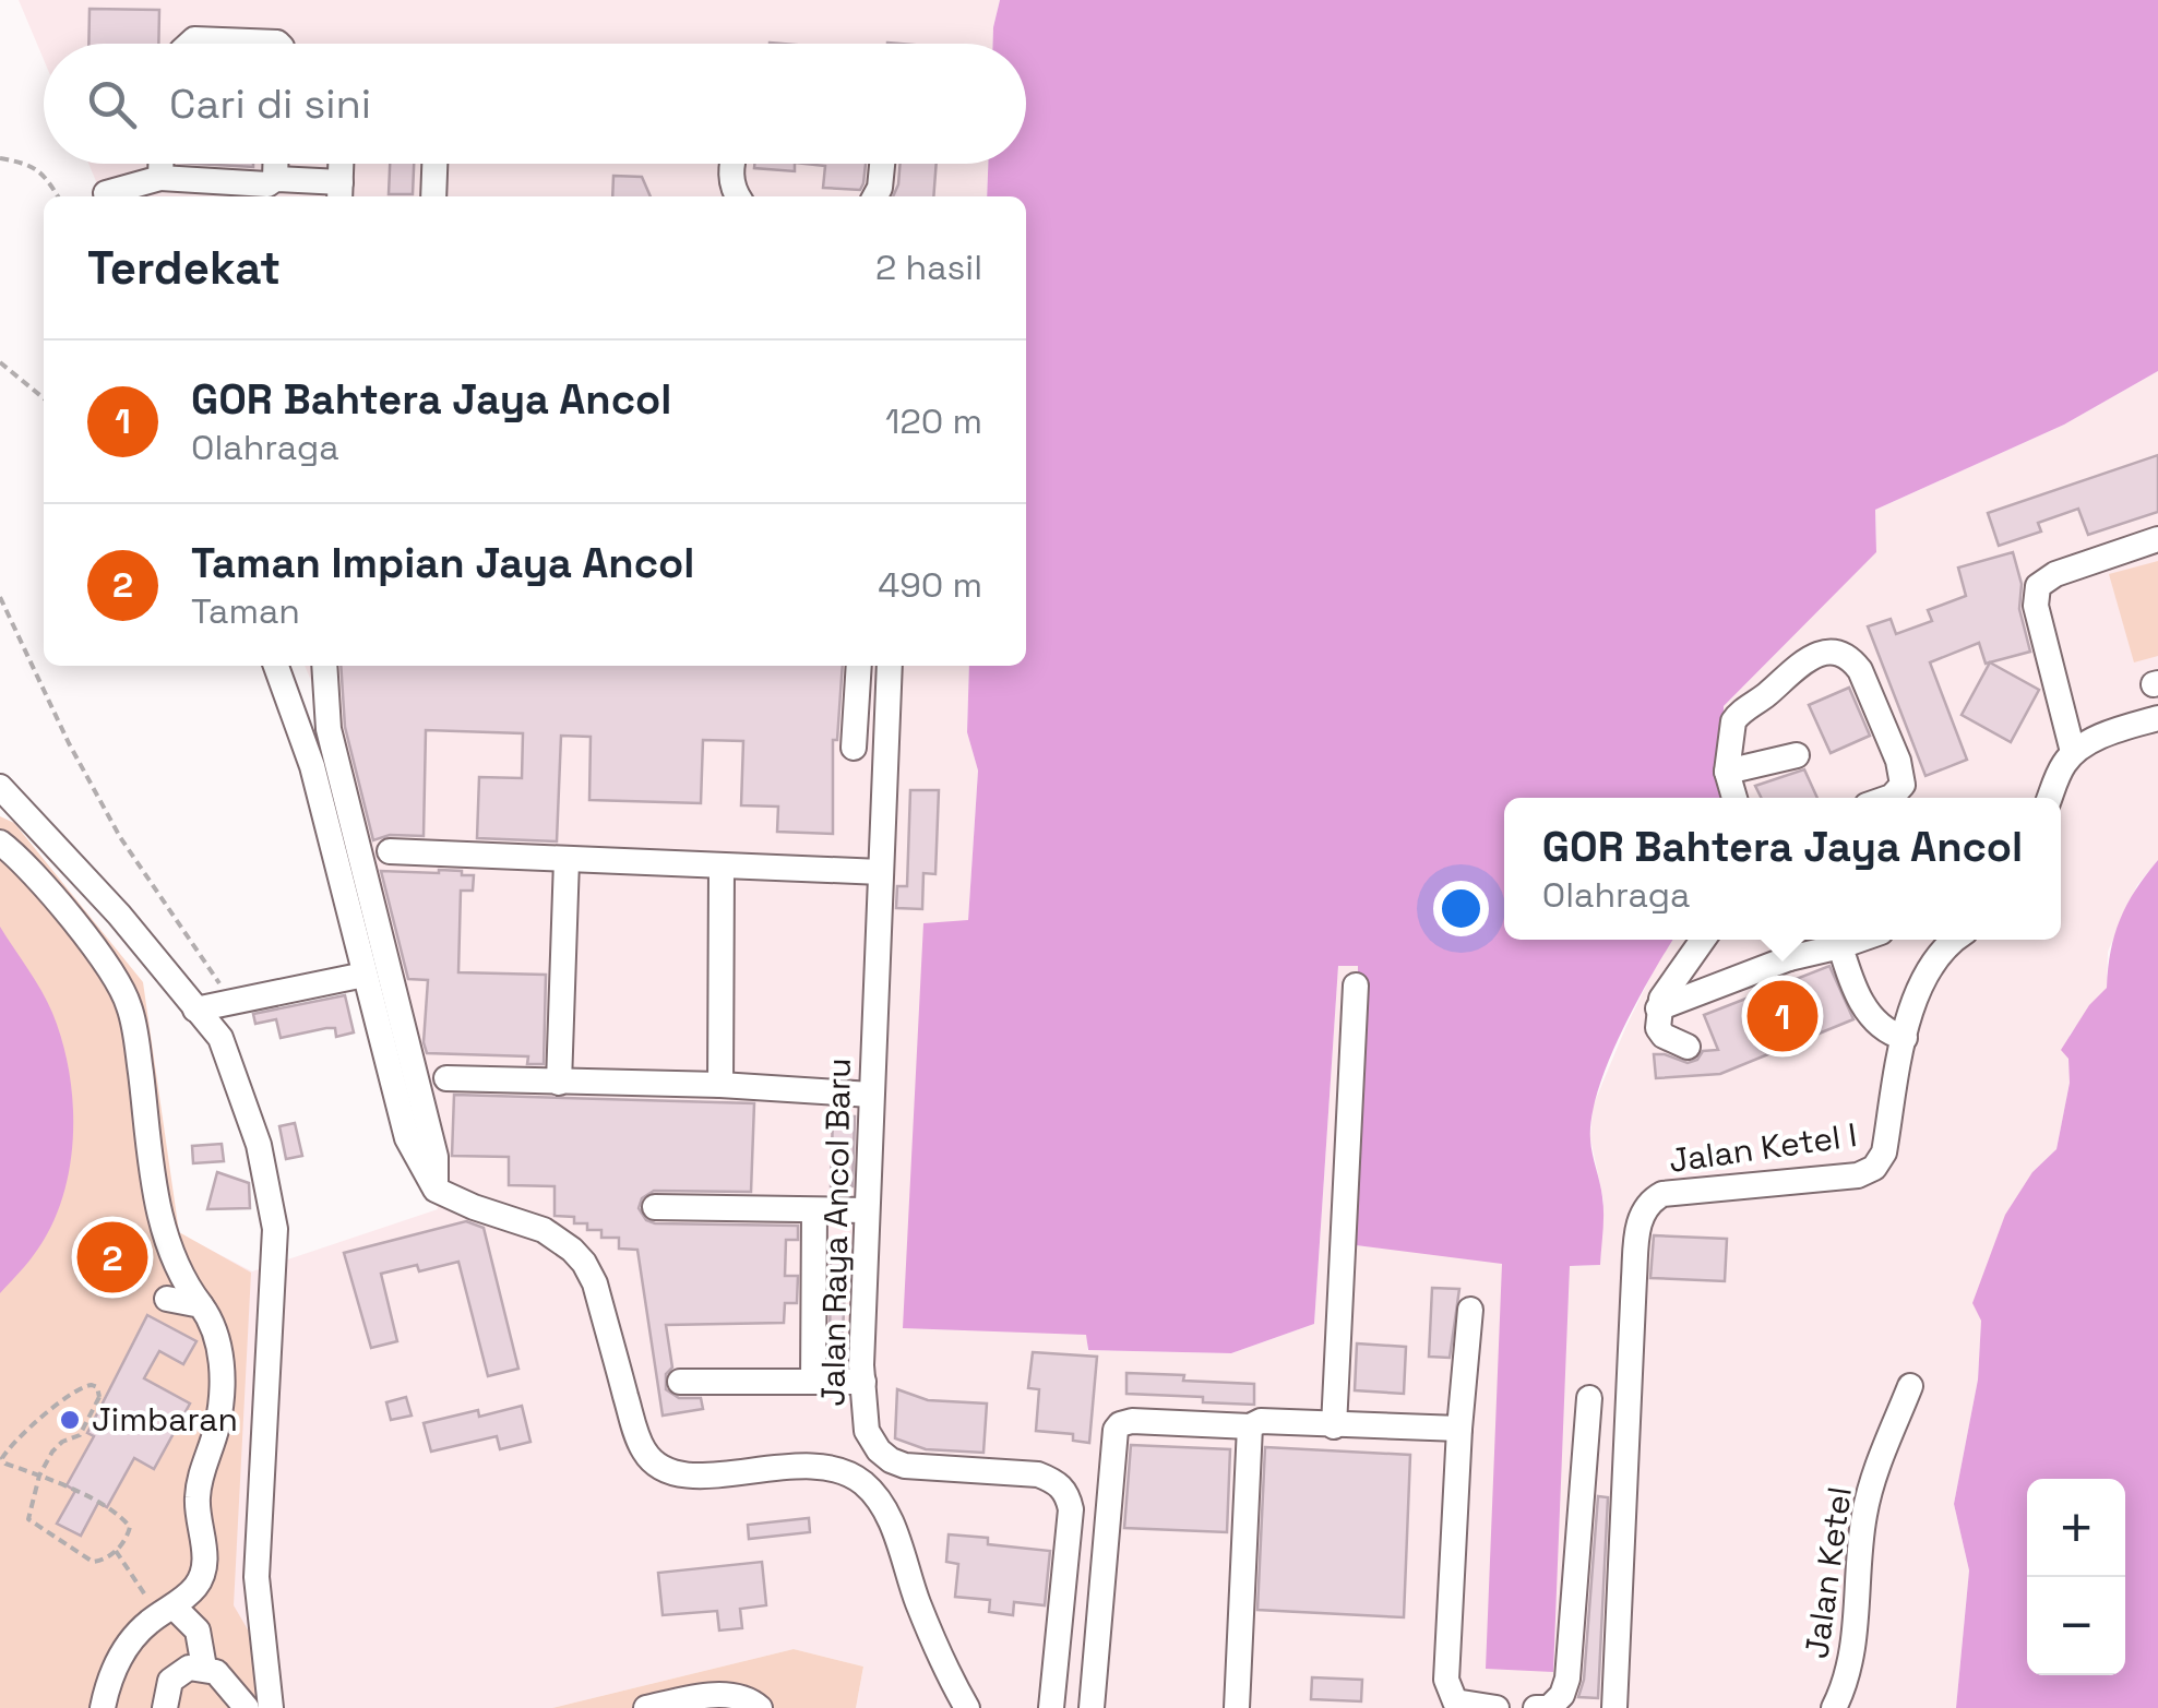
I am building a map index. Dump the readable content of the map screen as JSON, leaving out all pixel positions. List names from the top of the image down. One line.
{"streets":{"lane":["Jalan Ketel I","Jalan Raya Ancol Baru","Jalan Ketel"]},"places":["Jimbaran"],"page":{"search":"Cari di sini","heading":["Terdekat","2 hasil"],"list":[{"mark":"1","name":"GOR Bahtera Jaya Ancol","note":"Olahraga","value":"120 m"},{"mark":"2","name":"Taman Impian Jaya Ancol","note":"Taman","value":"490 m"}],"popup":["GOR Bahtera Jaya Ancol","Olahraga"],"pins":["1","2"],"map_buttons":["+","−"]}}
